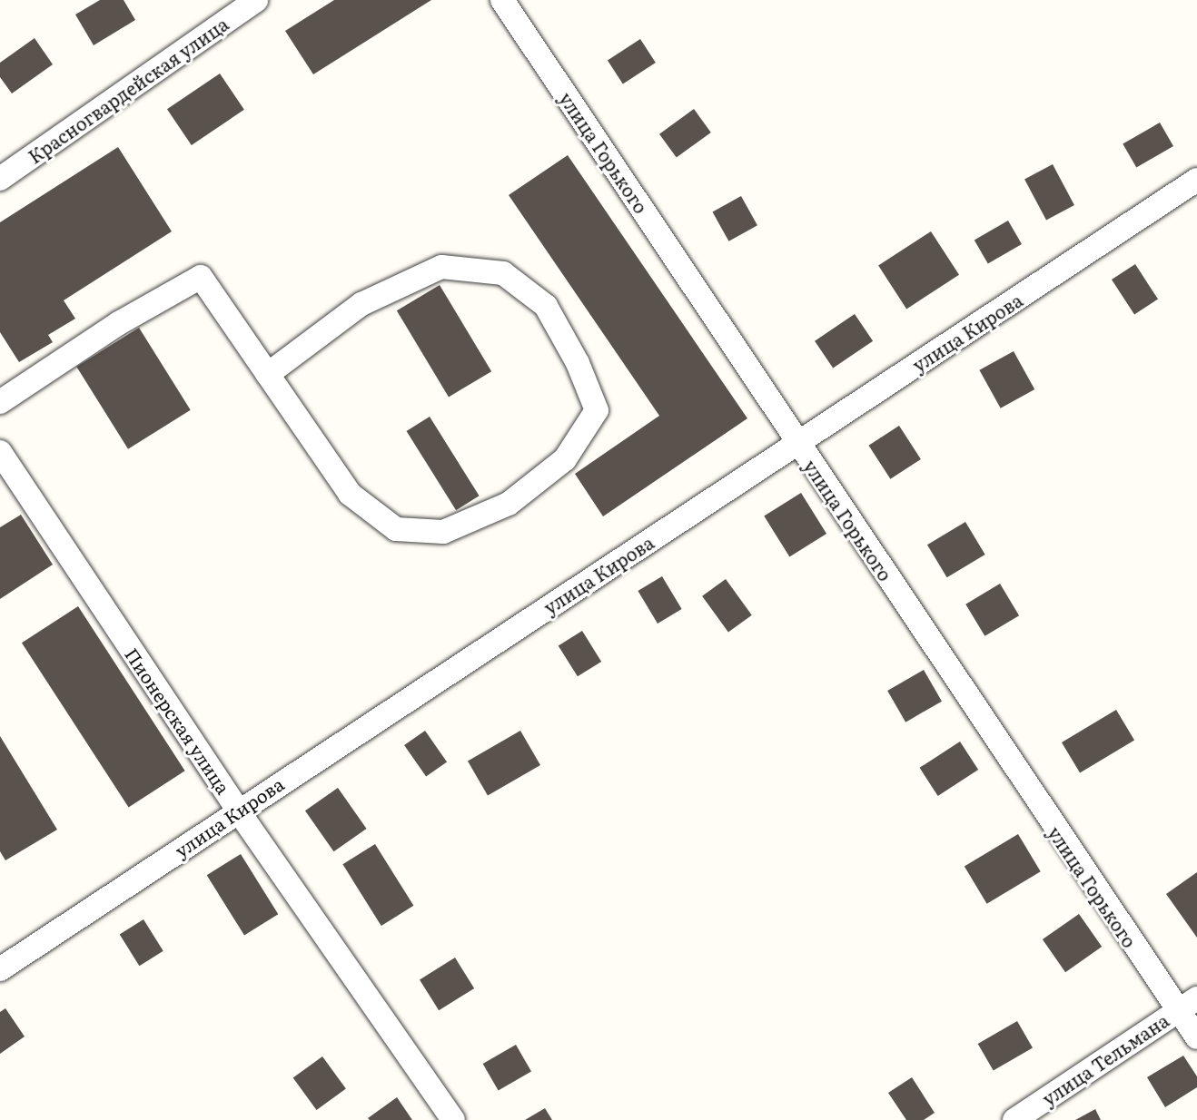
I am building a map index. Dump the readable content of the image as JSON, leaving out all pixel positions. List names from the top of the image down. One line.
{"streets":{"street":["Красногвардейская улица","улица Горького","улица Кирова","Пионерская улица","улица Тельмана"]},"crossings":[["улица Горького","улица Кирова"],["улица Горького","улица Тельмана"],["улица Кирова","Пионерская улица"]]}
